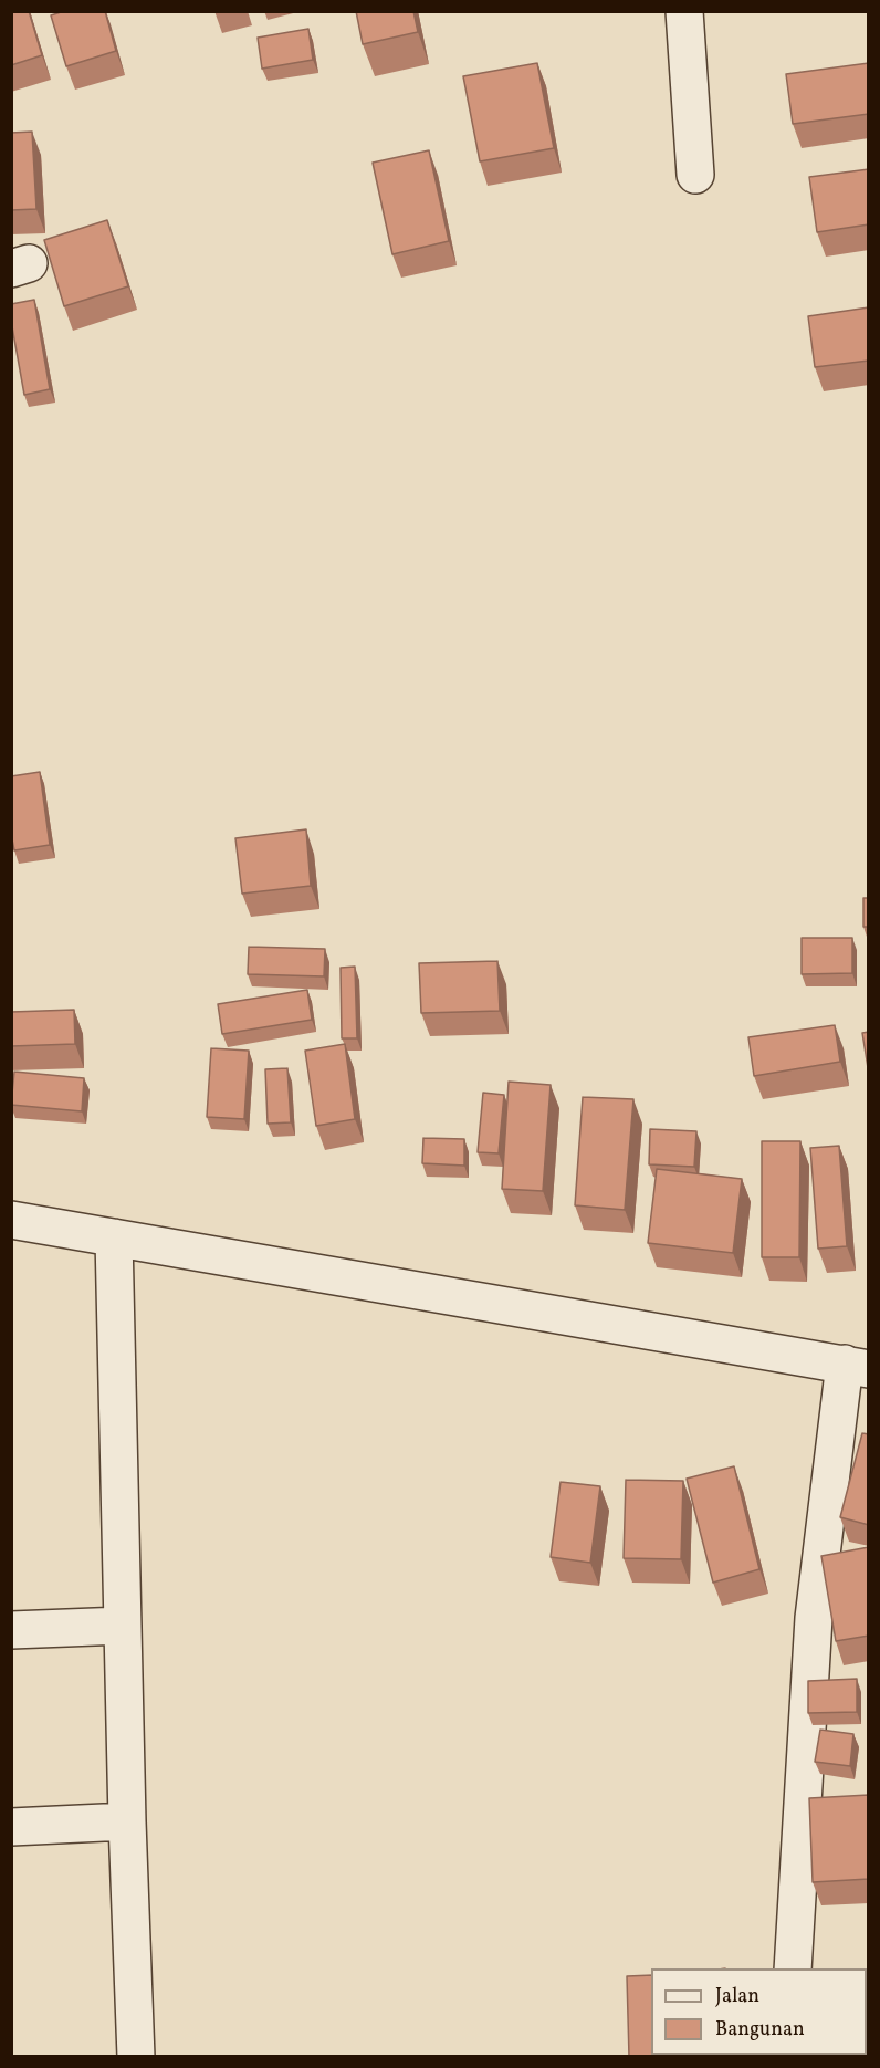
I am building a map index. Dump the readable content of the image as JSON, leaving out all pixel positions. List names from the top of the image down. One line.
{"legend":["Jalan","Bangunan"]}
